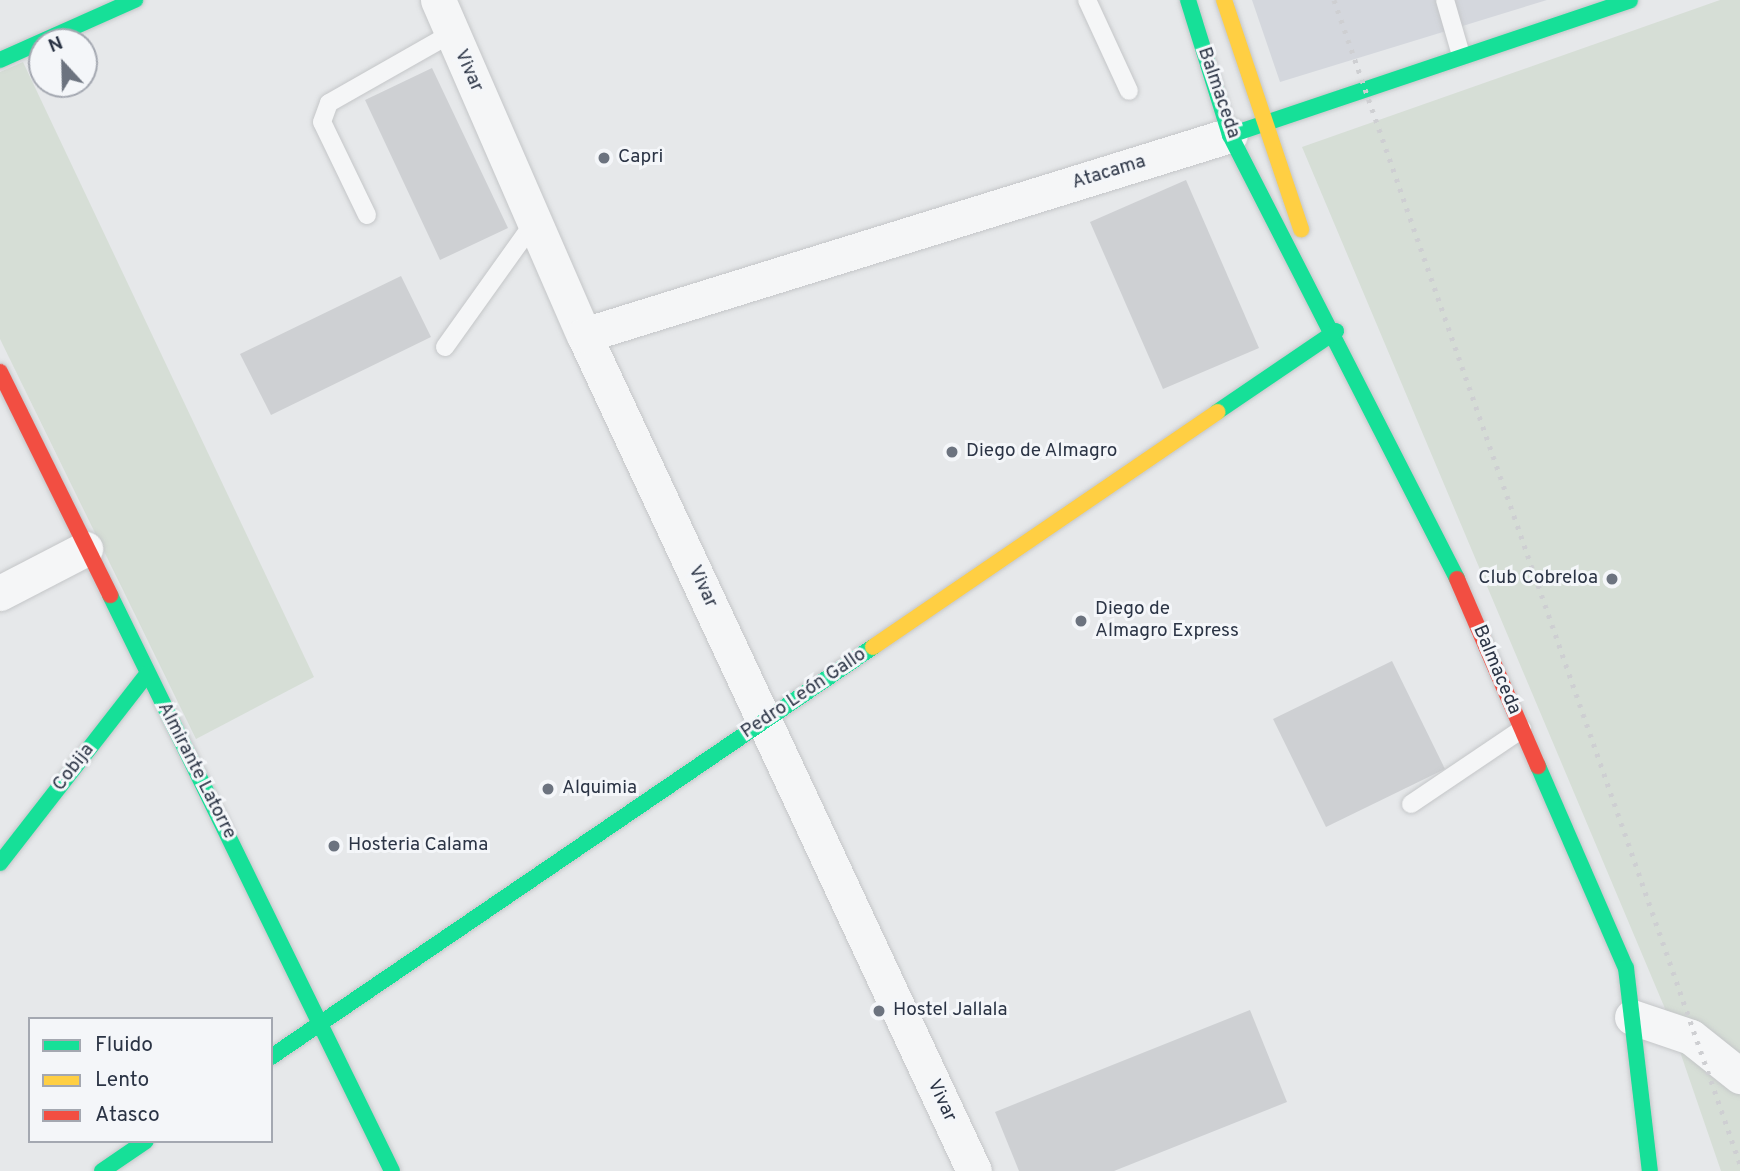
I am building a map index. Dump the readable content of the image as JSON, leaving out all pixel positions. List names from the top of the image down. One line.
{"streets":{"main road":["Balmaceda","Atacama","Pedro León Gallo","Cobija","Almirante Latorre"],"street":["Vivar"]},"crossings":[["Vivar","Atacama"],["Vivar","Pedro León Gallo"],["Balmaceda","Atacama"],["Balmaceda","Pedro León Gallo"],["Pedro León Gallo","Almirante Latorre"],["Cobija","Almirante Latorre"]],"places":["Capri","Diego de Almagro","Club Cobreloa","Diego de Almagro Express","Alquimia","Hosteria Calama","Hostel Jallala"],"legend":["Fluido","Lento","Atasco"],"north":"top"}
